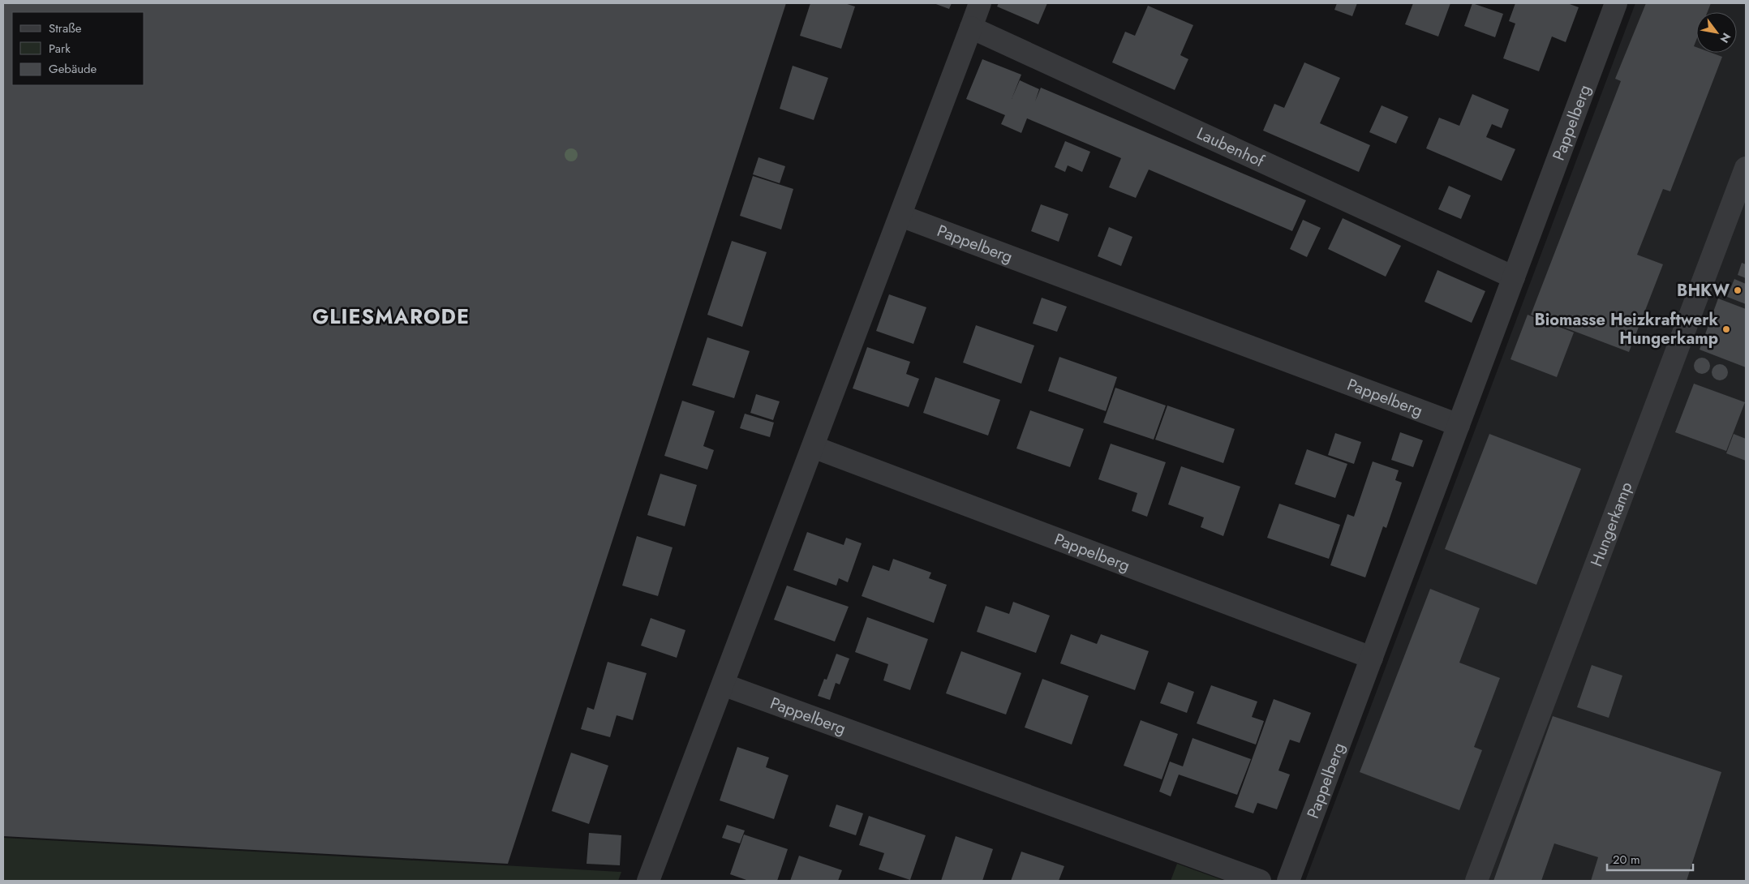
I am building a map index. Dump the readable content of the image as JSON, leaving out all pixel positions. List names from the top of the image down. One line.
{"streets":{"street":["Pappelberg","Laubenhof","Hungerkamp"]},"crossings":[["Pappelberg","Laubenhof"]],"districts":["GLIESMARODE"],"places":["BHKW","Biomasse Heizkraftwerk Hungerkamp"],"legend":["Straße","Park","Gebäude"],"scale_bar":"20 m","north":"bottom right"}
